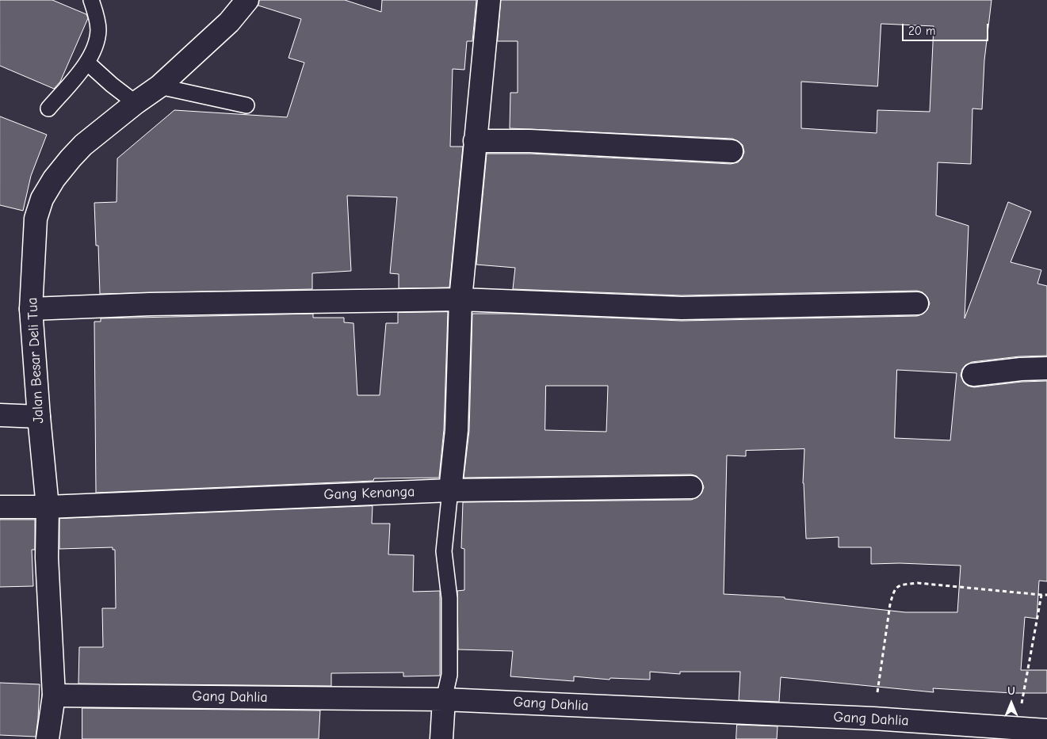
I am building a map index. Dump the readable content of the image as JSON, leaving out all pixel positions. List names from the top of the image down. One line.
{"streets":{"street":["Jalan Besar Deli Tua","Gang Kenanga","Gang Dahlia"]},"crossings":[["Jalan Besar Deli Tua","Gang Kenanga"],["Jalan Besar Deli Tua","Gang Dahlia"]],"scale_bar":"20 m","north":"top"}
